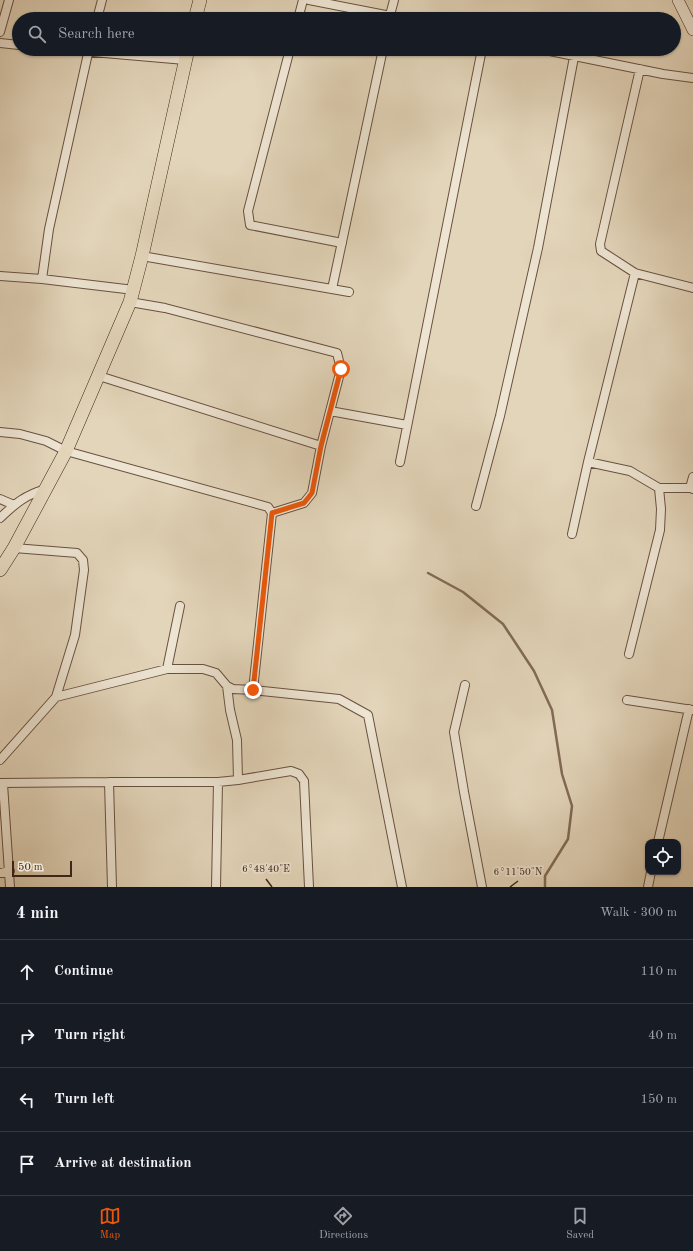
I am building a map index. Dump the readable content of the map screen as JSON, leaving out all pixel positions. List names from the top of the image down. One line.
{"scale_bar":"50 m","page":{"search":"Search here","scale":"50 m","heading":["4 min","Walk · 300 m"],"list":[["Continue","110 m"],["Turn right","40 m"],["Turn left","150 m"],"Arrive at destination"],"nav":["Map","Directions","Saved"]},"coordinates":["6°48'40\"E","6°11'50\"N"]}
